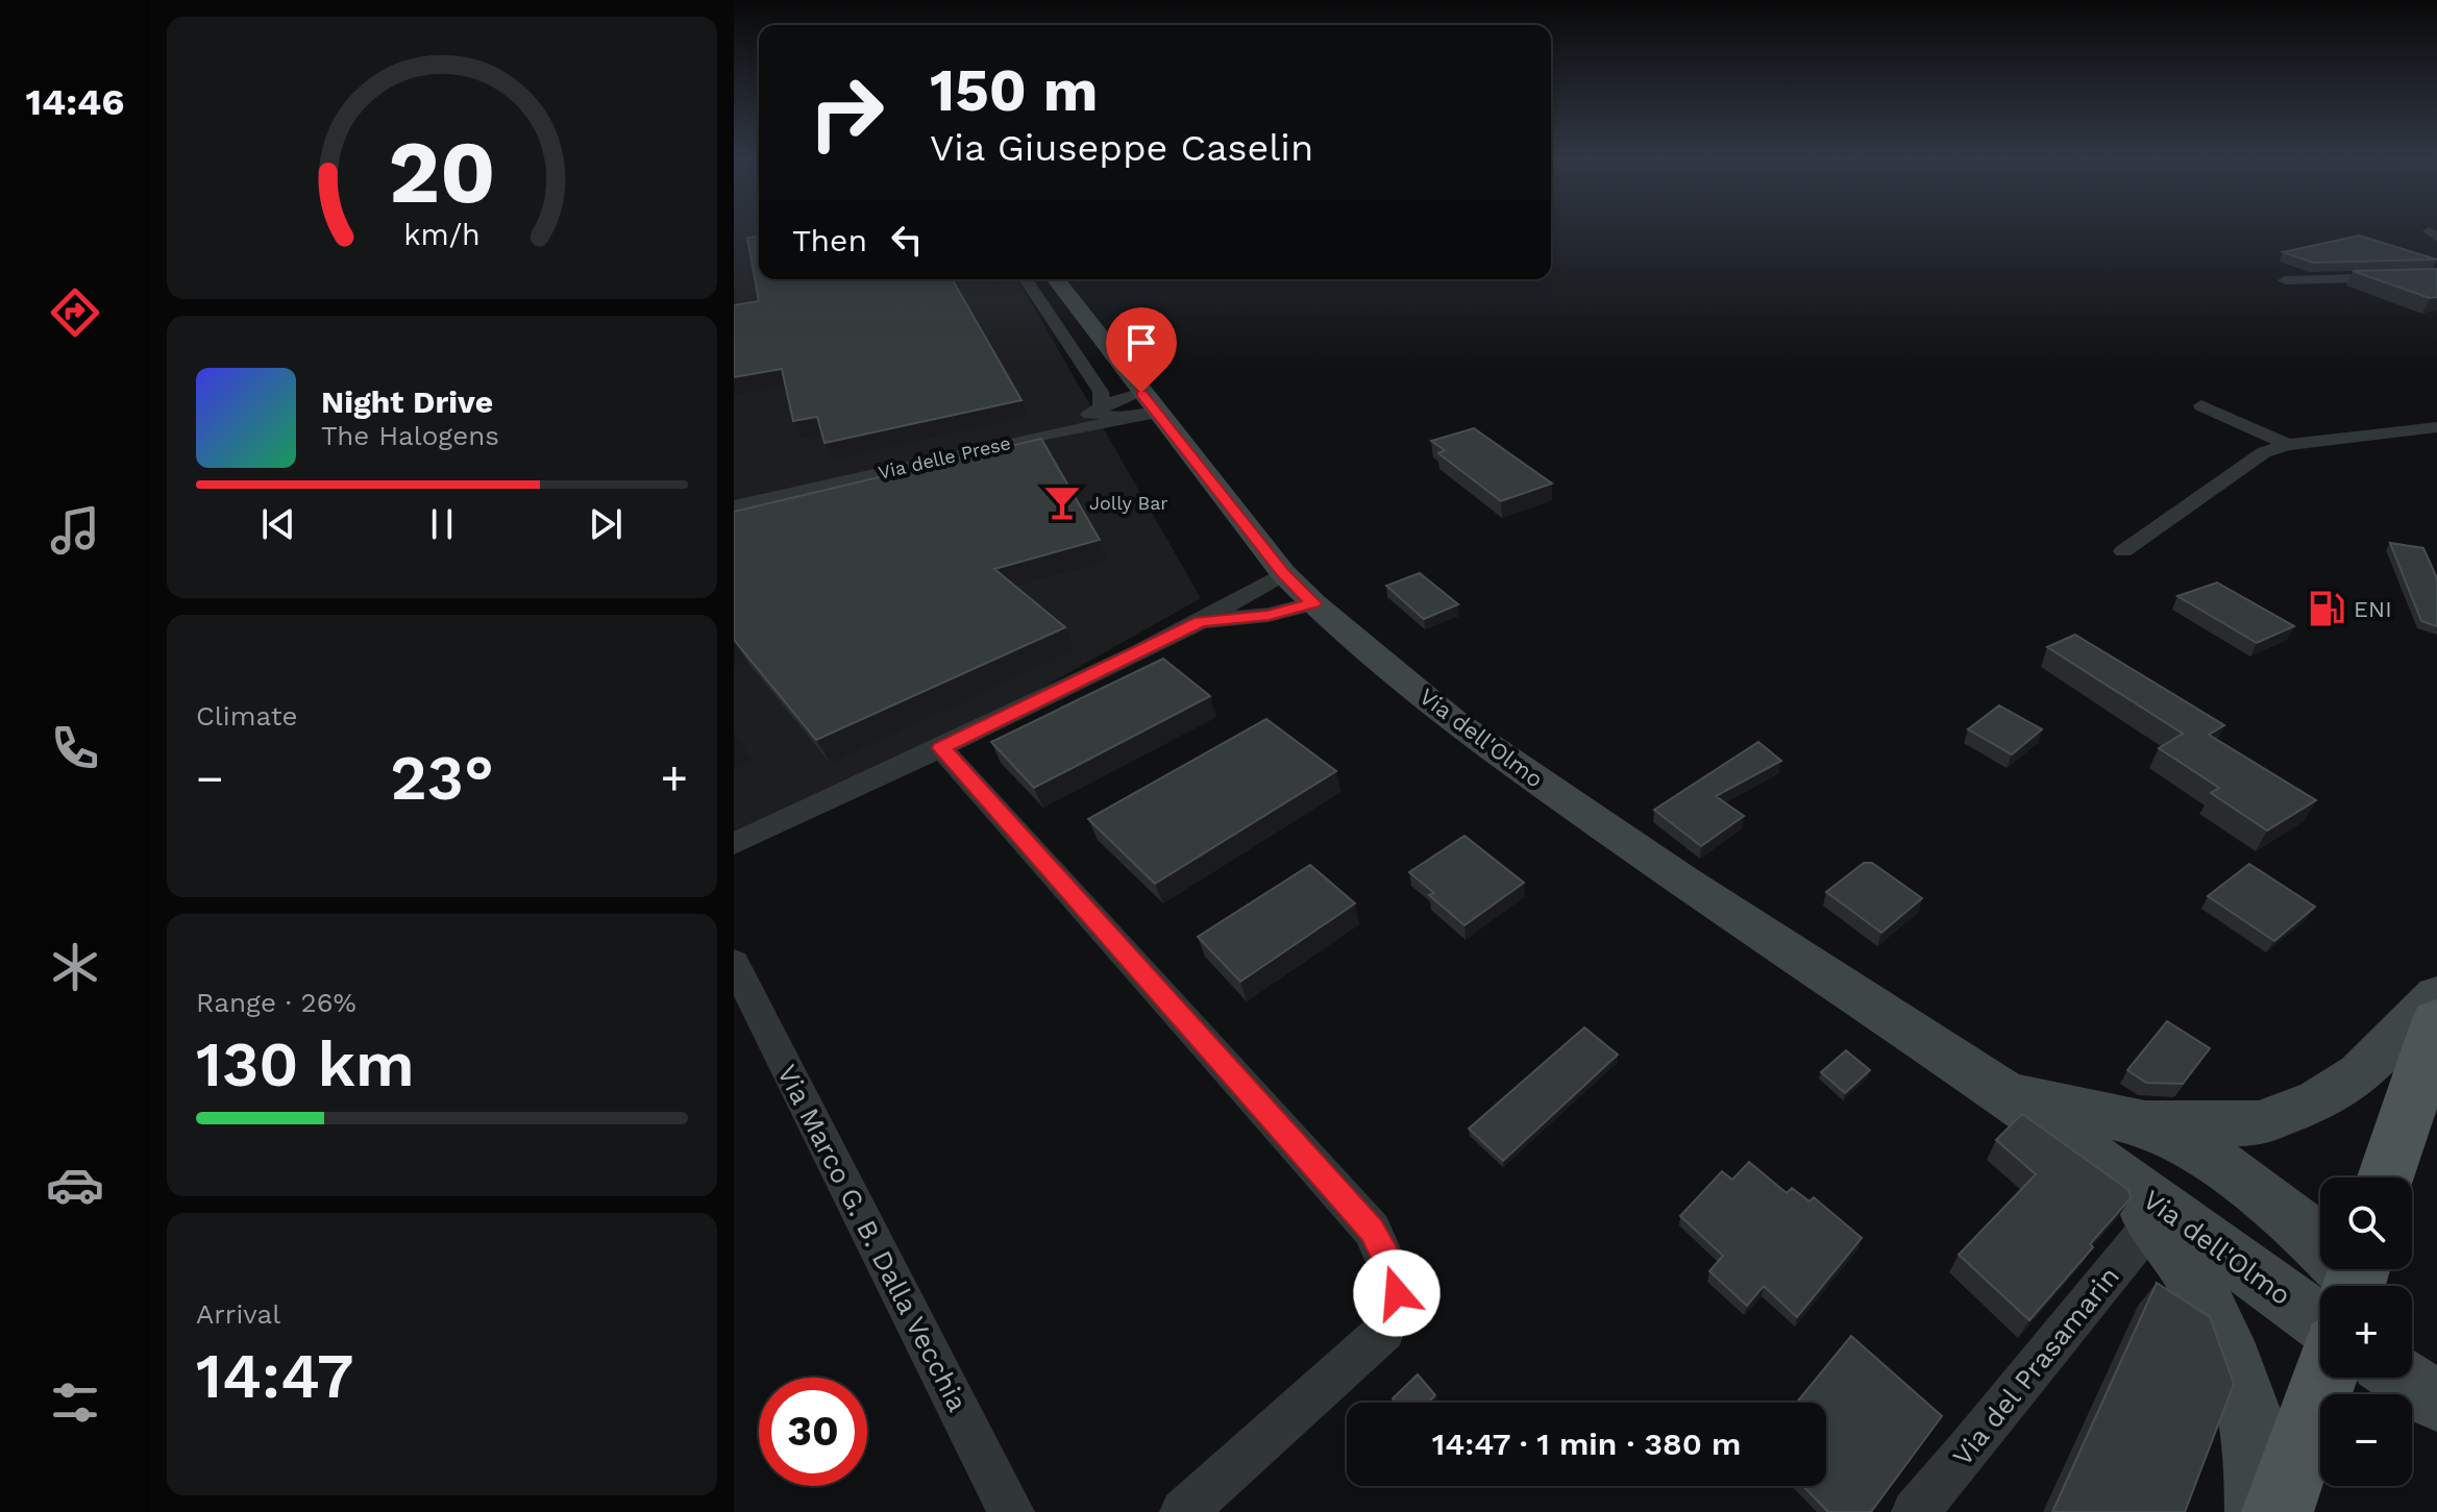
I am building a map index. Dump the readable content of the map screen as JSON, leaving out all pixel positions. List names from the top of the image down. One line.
{"streets":{"main road":["Via dell'Olmo"],"street":["Via delle Prese","Via Marco G. B. Dalla Vecchia","Via del Prasamarin"]},"crossings":[["Via delle Prese","Via dell'Olmo"],["Via dell'Olmo","Via del Prasamarin"]],"places":{"bar":["Jolly Bar"],"fuel station":["ENI"]},"page":{"tabs":"14:46","turn":["150 m","Via Giuseppe Caselin"],"then":"Then","song":["Night Drive","The Halogens"],"tile":["Climate",["Range · 26%","130 km"],["Arrival","14:47"]],"heat":["−","23°","+"],"map_buttons":["+","−"],"limit":"30","trip":"14:47 · 1 min · 380 m","gauge":["20","km/h"]}}
